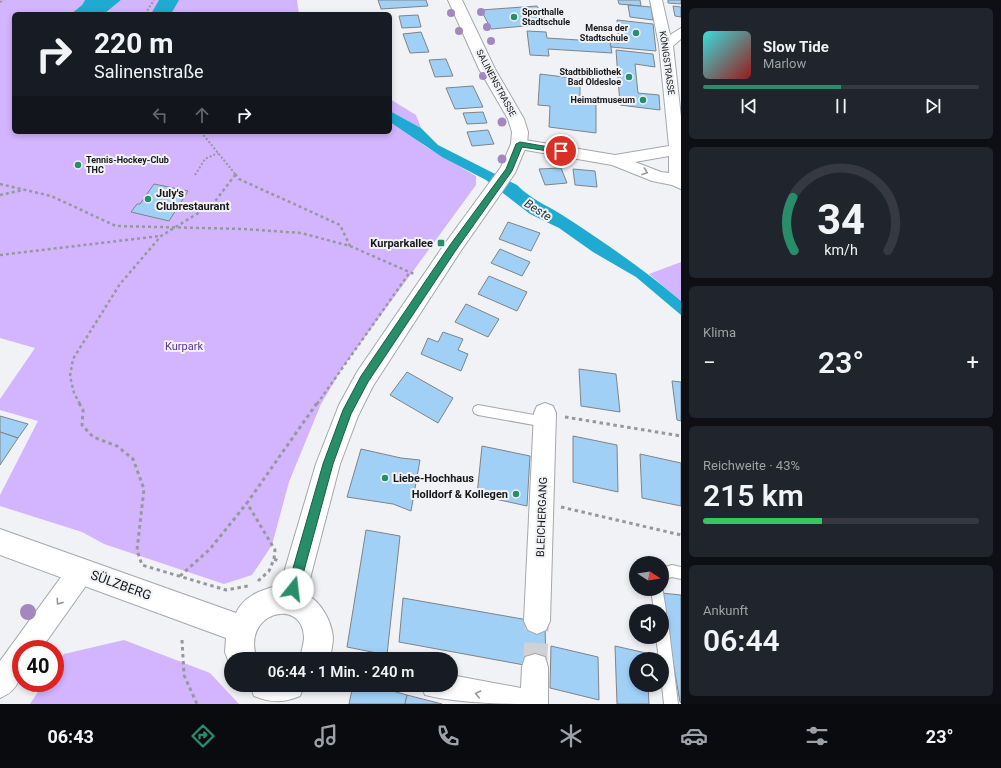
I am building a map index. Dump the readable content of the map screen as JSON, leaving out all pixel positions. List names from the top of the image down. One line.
{"streets":{"street":["KÖNIGSTRASSE","SALINENSTRASSE","BLEICHERGANG","SÜLZBERG"]},"water":["Beste"],"parks":["Kurpark"],"places":{"other":["Sporthalle Stadtschule","Mensa der Stadtschule","Stadtbibliothek Bad Oldesloe","Heimatmuseum","Tennis-Hockey-Club THC","July's Clubrestaurant","Liebe-Hochhaus","Holldorf & Kollegen"],"transit":["Kurparkallee"]},"north":"right","page":{"turn":["220 m","Salinenstraße"],"song":["Slow Tide","Marlow"],"tile":["Klima",["Reichweite · 43%","215 km"],["Ankunft","06:44"]],"heat":["−","23°","+"],"limit":"40","trip":"06:44 · 1 Min. · 240 m","tabs":["06:43","23°"],"gauge":["34","km/h"]}}
